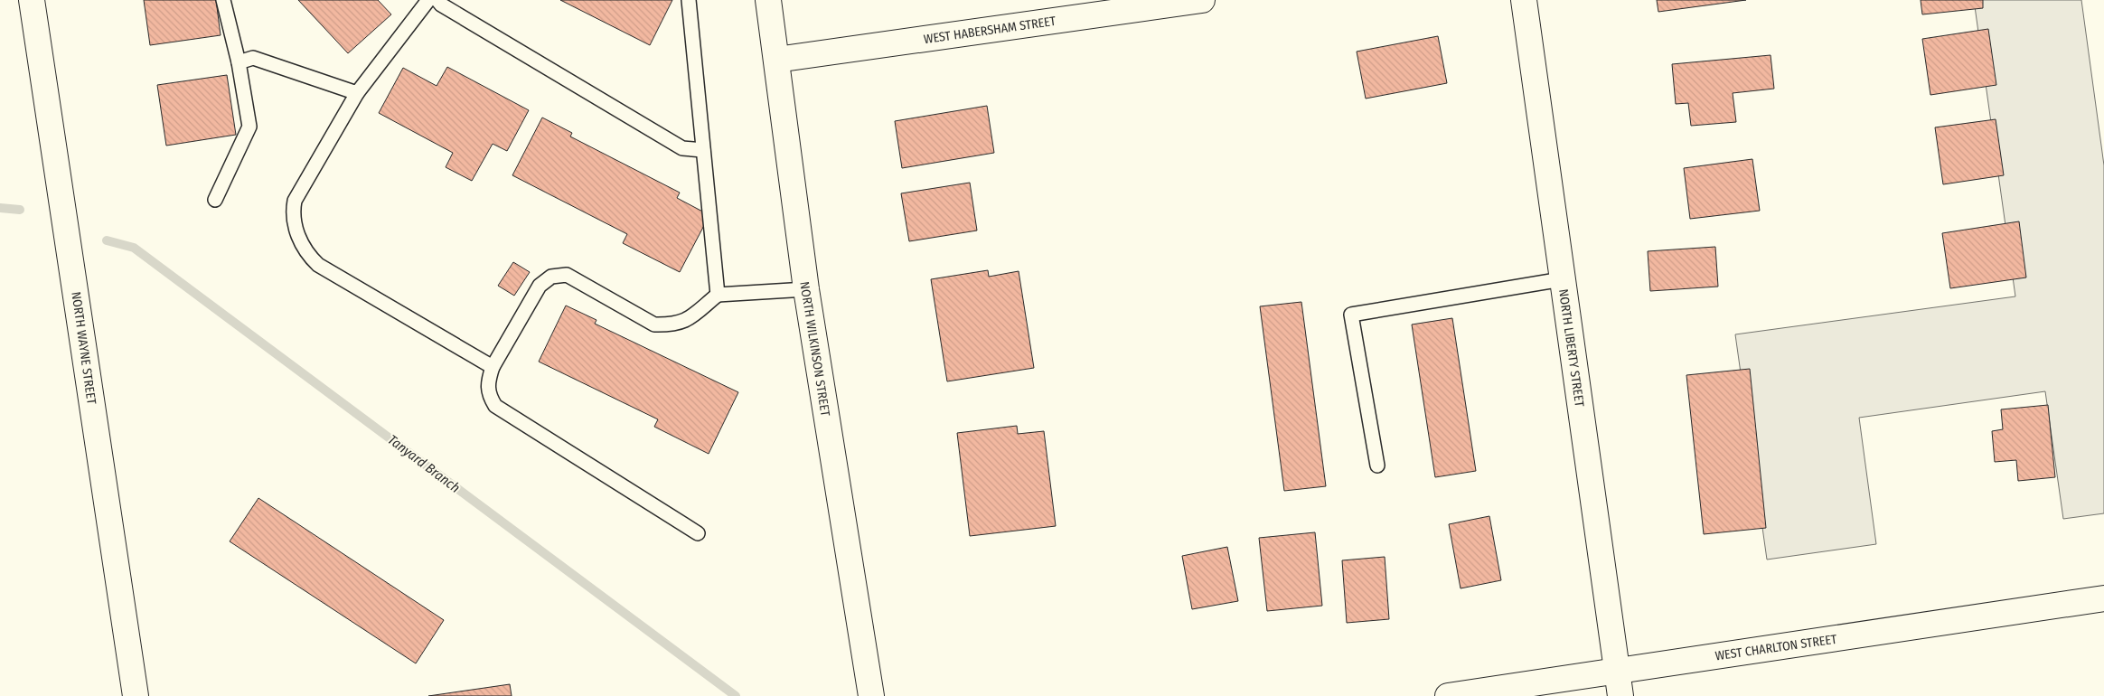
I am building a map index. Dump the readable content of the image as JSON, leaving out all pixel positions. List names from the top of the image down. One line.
{"streets":{"street":["WEST HABERSHAM STREET","NORTH WAYNE STREET","NORTH LIBERTY STREET","NORTH WILKINSON STREET","WEST CHARLTON STREET"]},"crossings":[["WEST HABERSHAM STREET","NORTH WILKINSON STREET"],["NORTH LIBERTY STREET","WEST CHARLTON STREET"]],"water":["Tanyard Branch"]}
